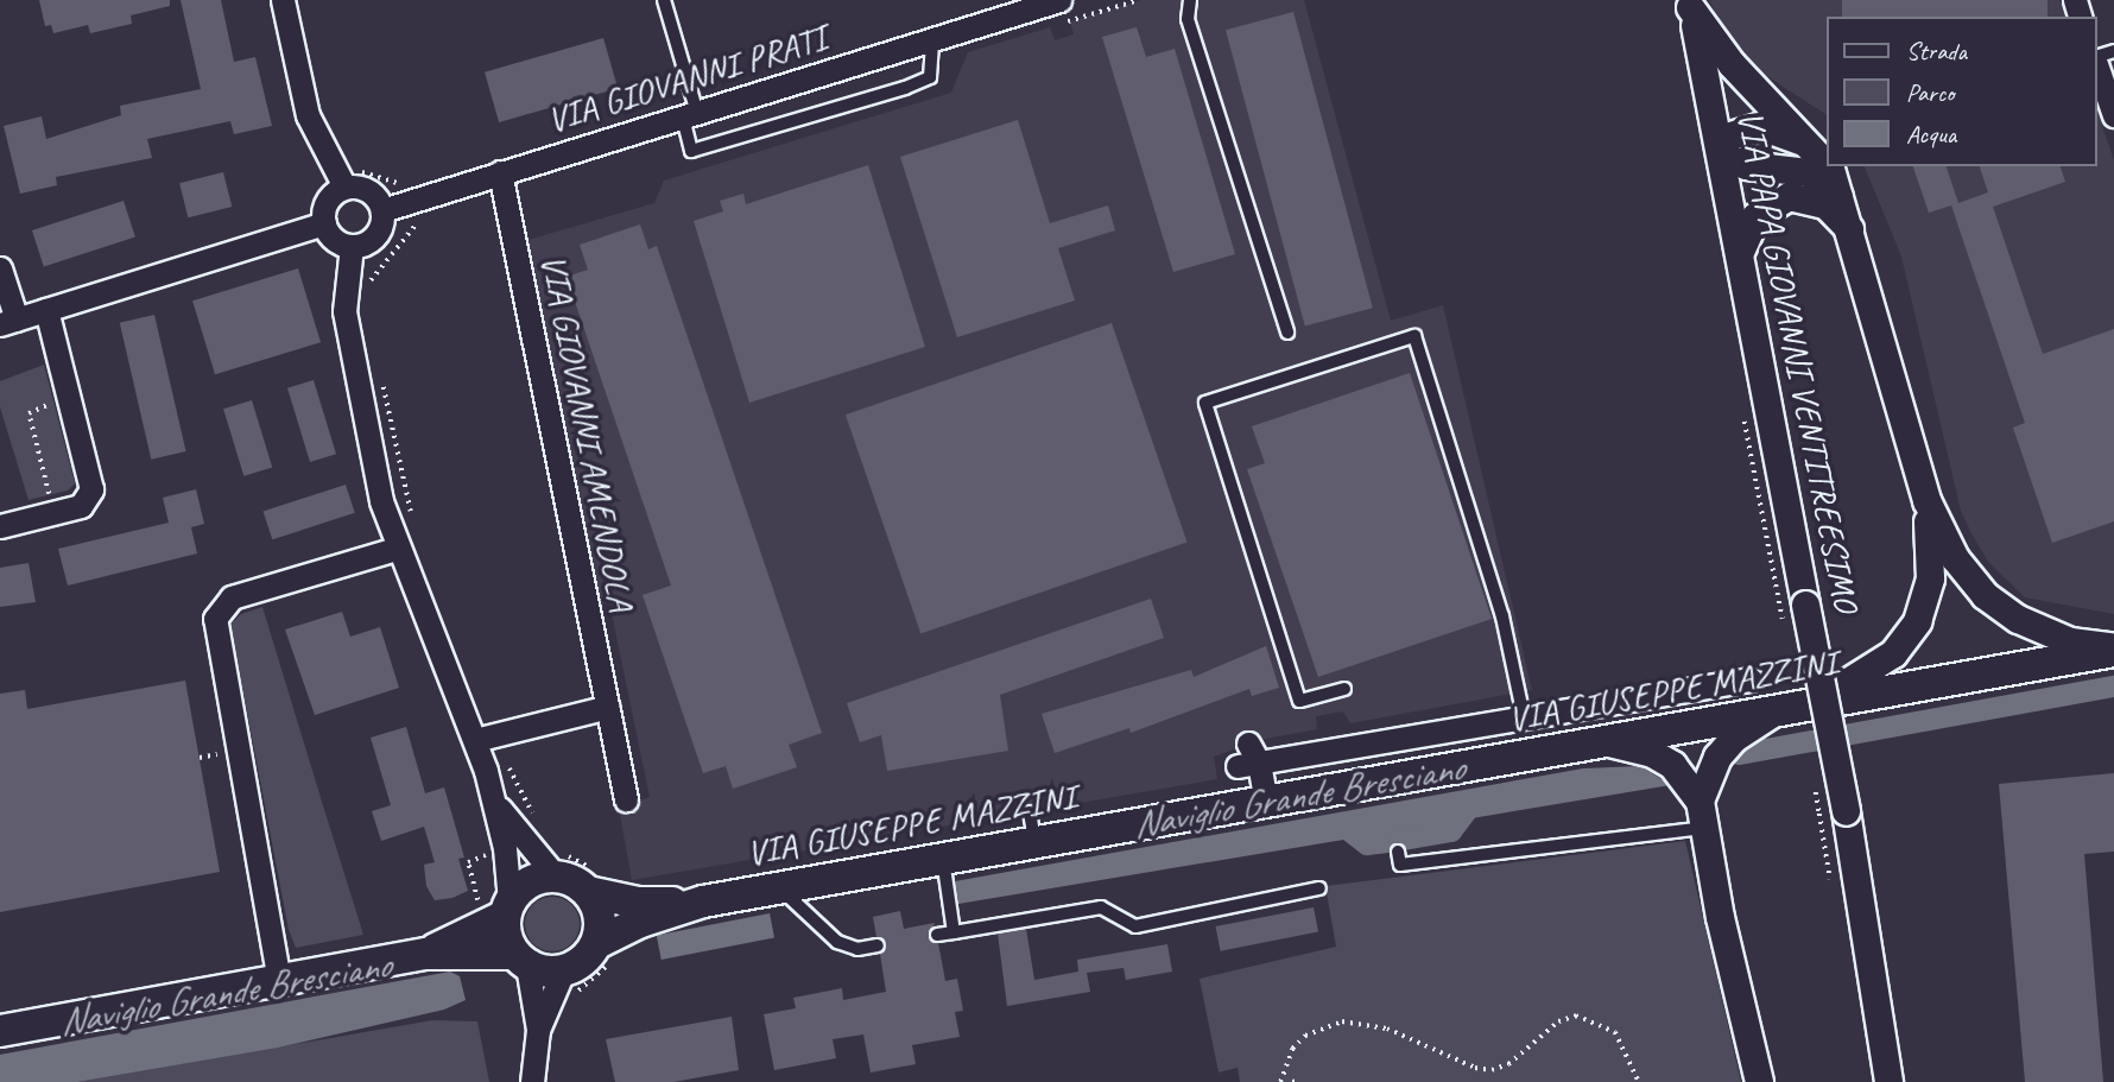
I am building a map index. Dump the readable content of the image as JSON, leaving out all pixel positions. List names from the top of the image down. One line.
{"streets":{"main road":["VIA GIUSEPPE MAZZINI"],"street":["VIA GIOVANNI PRATI","VIA PAPA GIOVANNI VENTITREESIMO","VIA GIOVANNI AMENDOLA"]},"crossings":[["VIA GIOVANNI PRATI","VIA GIOVANNI AMENDOLA"]],"water":["Naviglio Grande Bresciano"],"legend":["Strada","Parco","Acqua"]}
